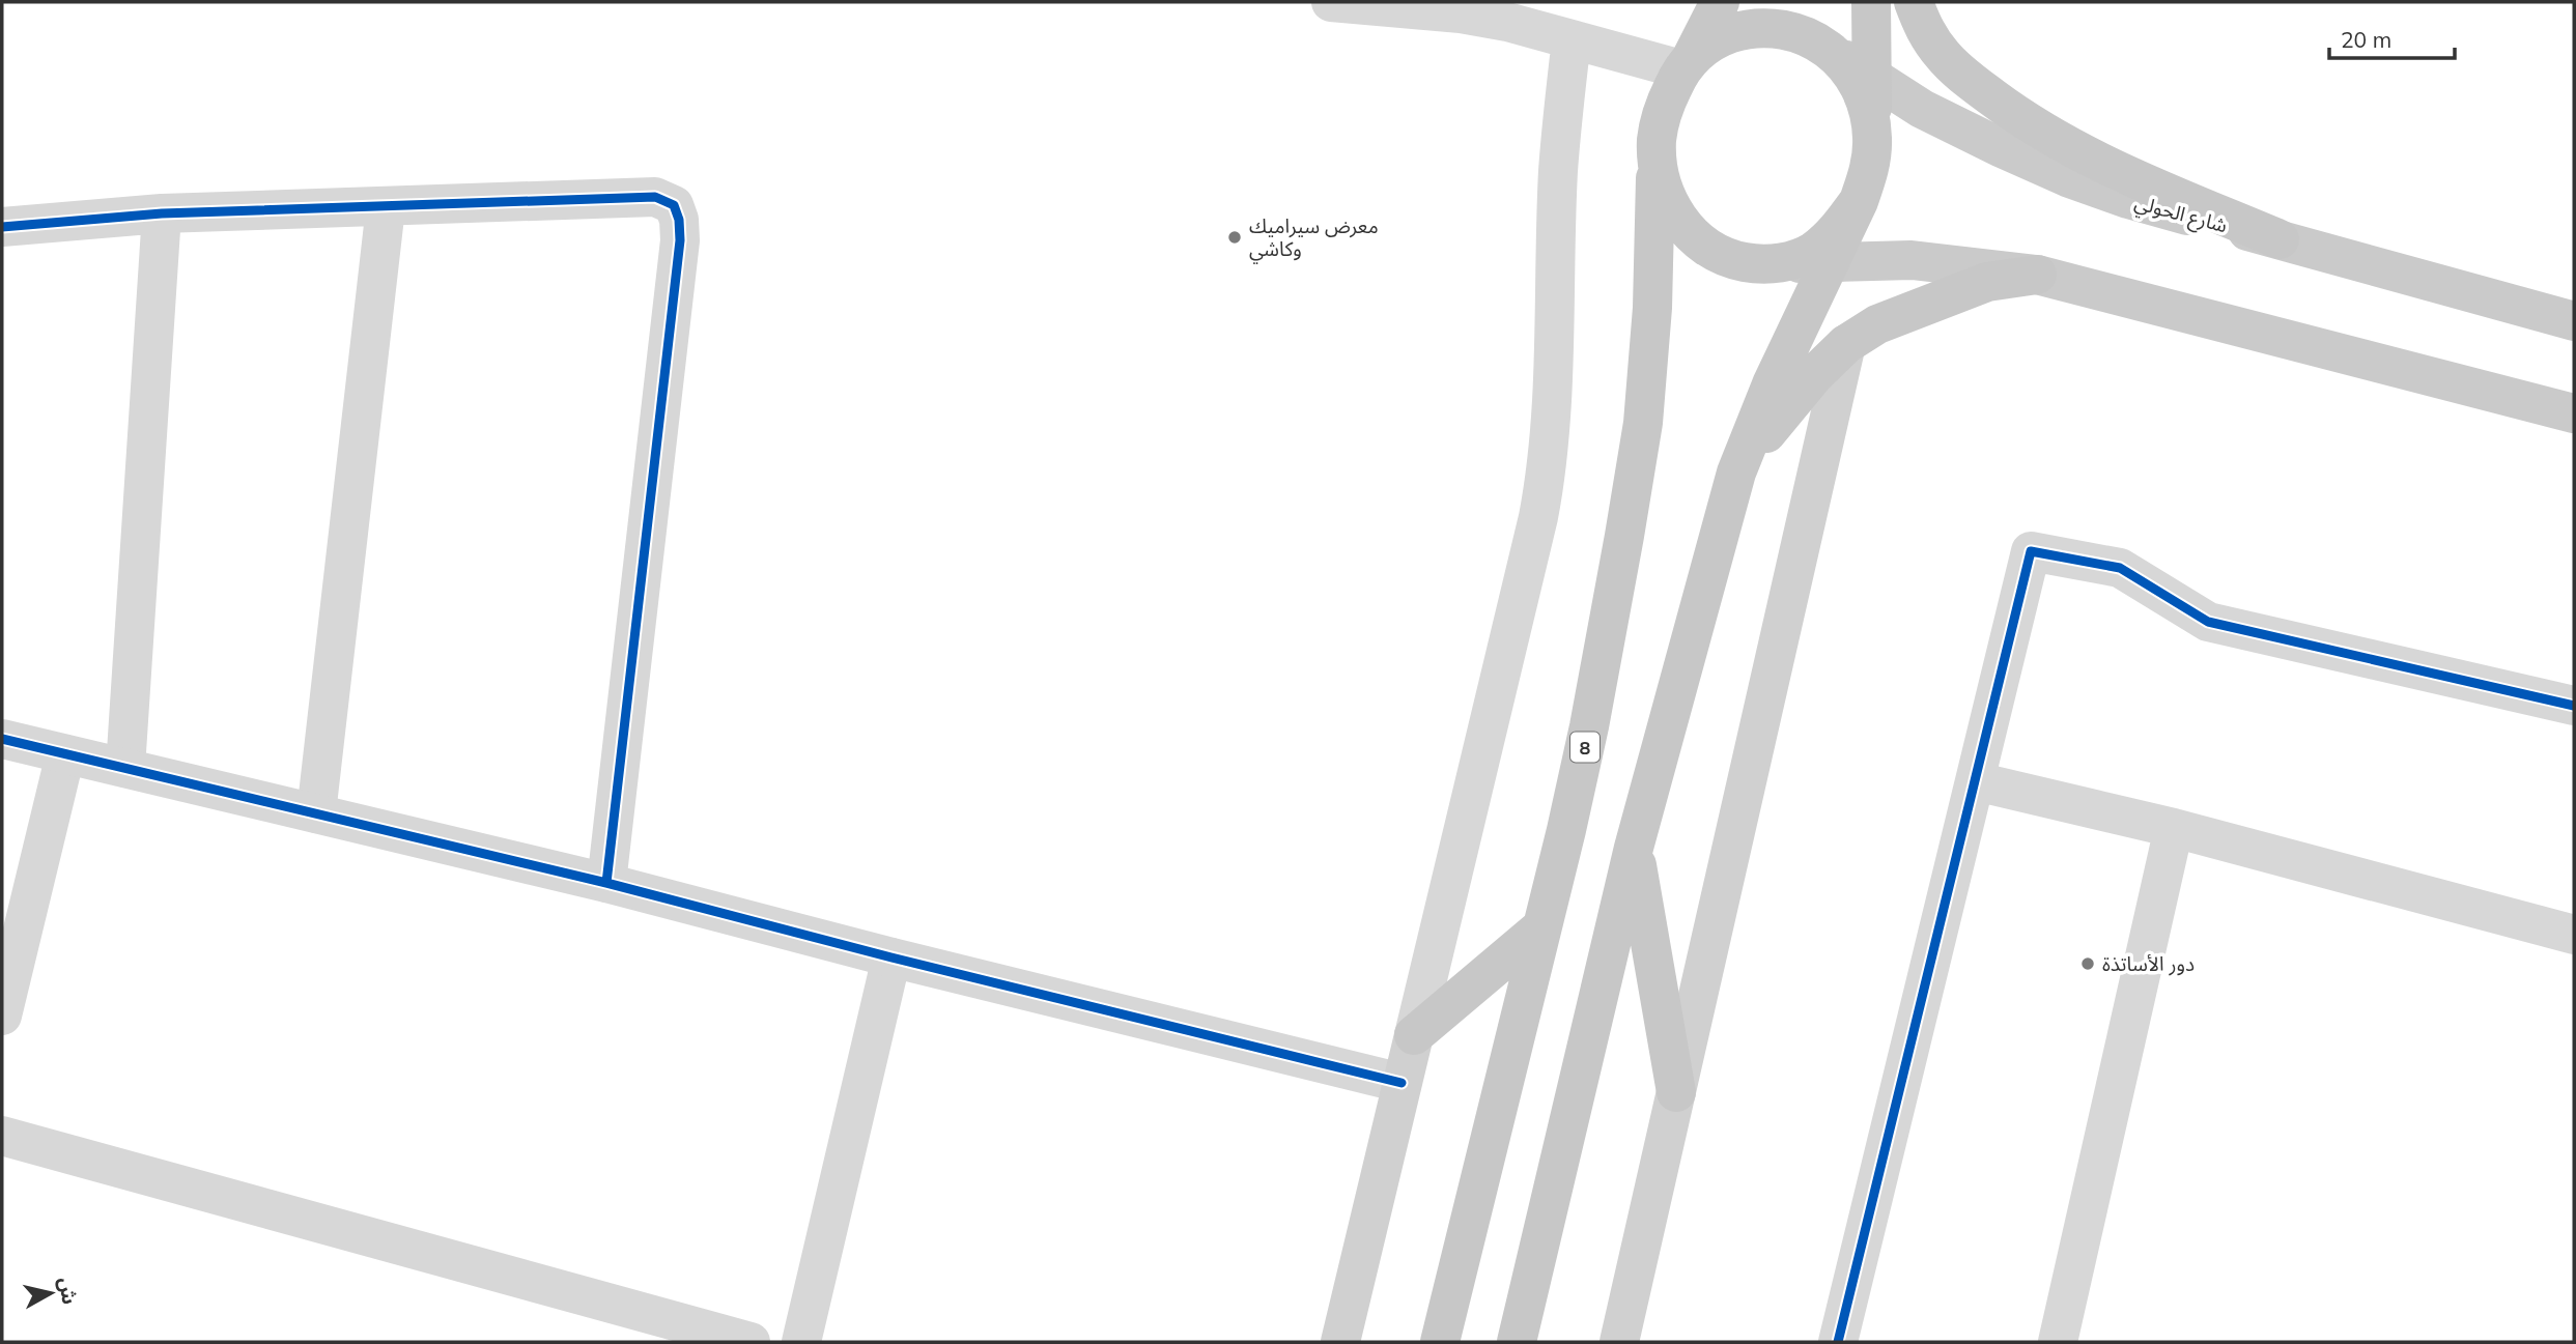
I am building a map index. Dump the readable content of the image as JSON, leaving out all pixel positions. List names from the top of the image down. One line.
{"streets":{"highway":["8"],"main road":["شارع الحولي"]},"crossings":[["شارع الحولي","8"]],"places":["معرض سيراميك وكاشي","دور الأساتذة"],"scale_bar":"20 m","north":"right"}
